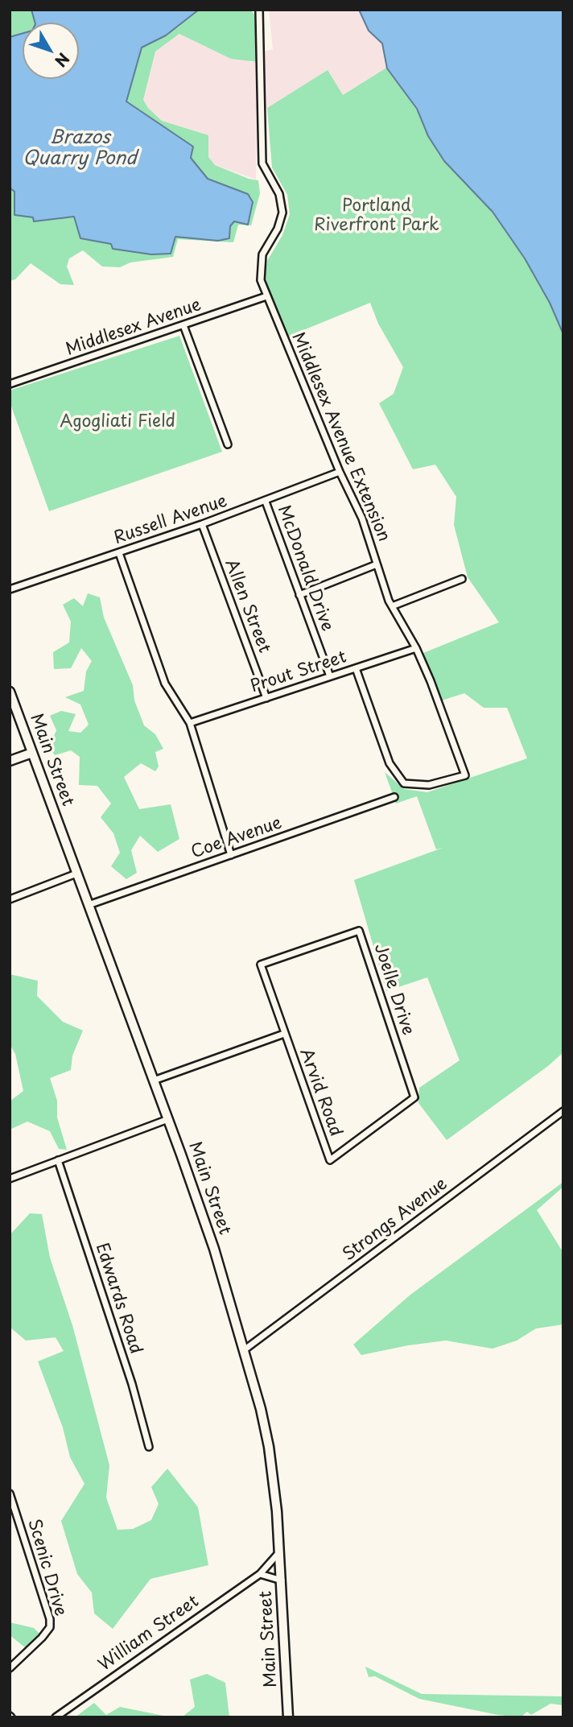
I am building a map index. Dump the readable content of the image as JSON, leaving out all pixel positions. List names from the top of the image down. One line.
{"streets":{"main road":["Main Street"],"street":["Middlesex Avenue","Middlesex Avenue Extension","Russell Avenue","McDonald Drive","Allen Street","Prout Street","Coe Avenue","Joelle Drive","Arvid Road","Strongs Avenue","Edwards Road","Scenic Drive","William Street"]},"crossings":[["Middlesex Avenue","Middlesex Avenue Extension"],["Middlesex Avenue Extension","Russell Avenue"],["Middlesex Avenue Extension","Prout Street"],["Russell Avenue","McDonald Drive"],["Russell Avenue","Allen Street"],["McDonald Drive","Prout Street"],["Allen Street","Prout Street"],["Main Street","Coe Avenue"],["Main Street","Arvid Road"],["Main Street","Strongs Avenue"],["Main Street","William Street"],["Joelle Drive","Arvid Road"]],"water":["Brazos Quarry Pond"],"parks":["Portland Riverfront Park","Agogliati Field"],"north":"bottom right"}
